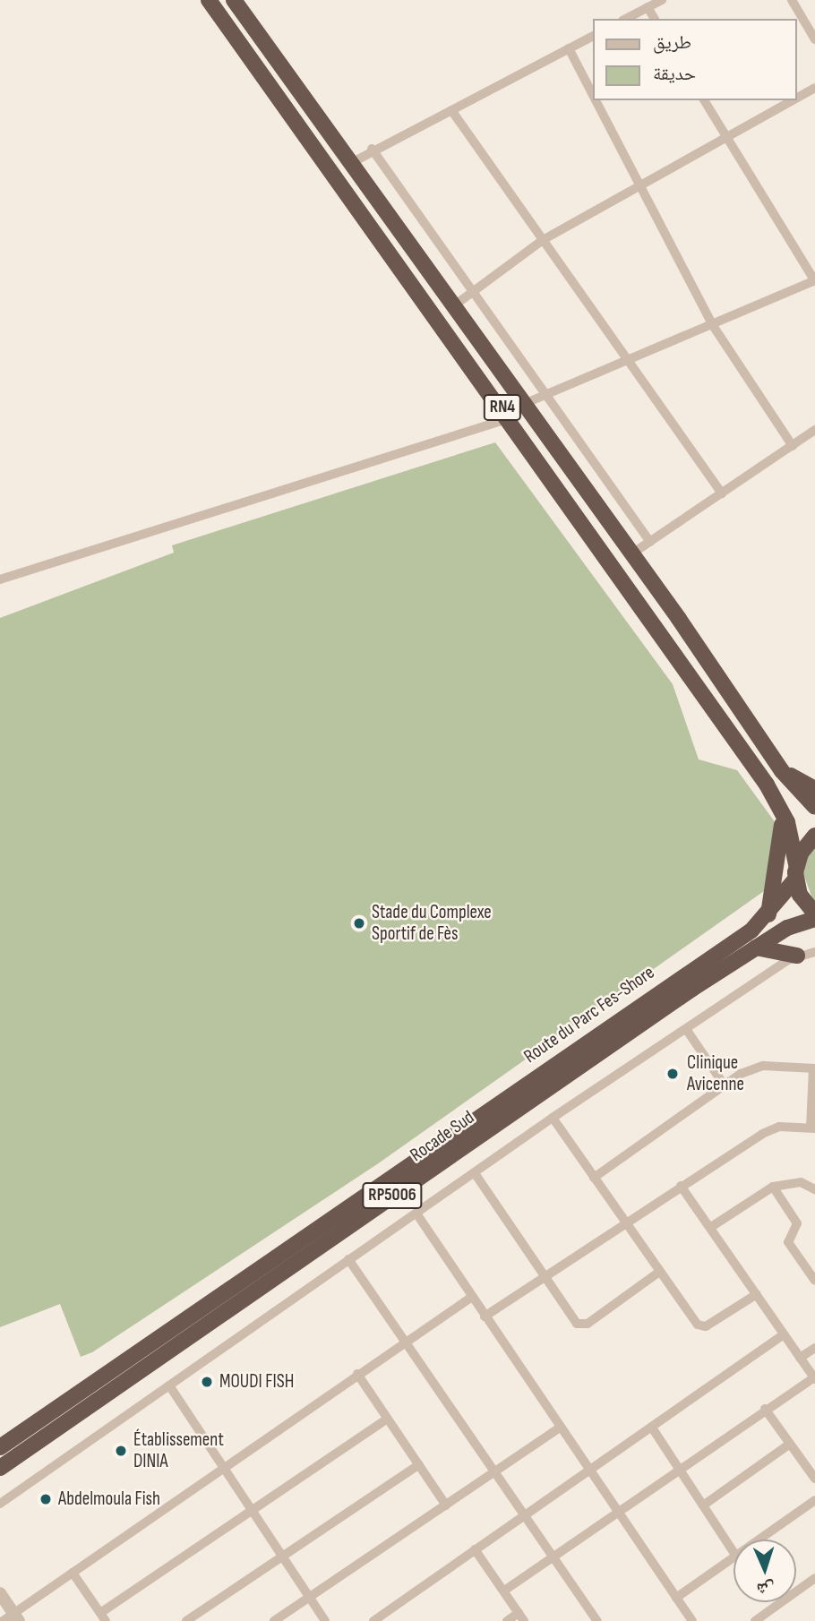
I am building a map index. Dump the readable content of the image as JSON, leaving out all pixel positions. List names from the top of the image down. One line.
{"streets":{"highway":["RN4","Route du Parc Fes-Shore","Rocade Sud","RP5006"]},"crossings":[["RN4","Route du Parc Fes-Shore"],["Route du Parc Fes-Shore","Rocade Sud"]],"places":["Stade du Complexe Sportif de Fès","Clinique Avicenne","MOUDI FISH","Établissement DINIA","Abdelmoula Fish"],"legend":["طريق","حديقة"],"north":"bottom"}
